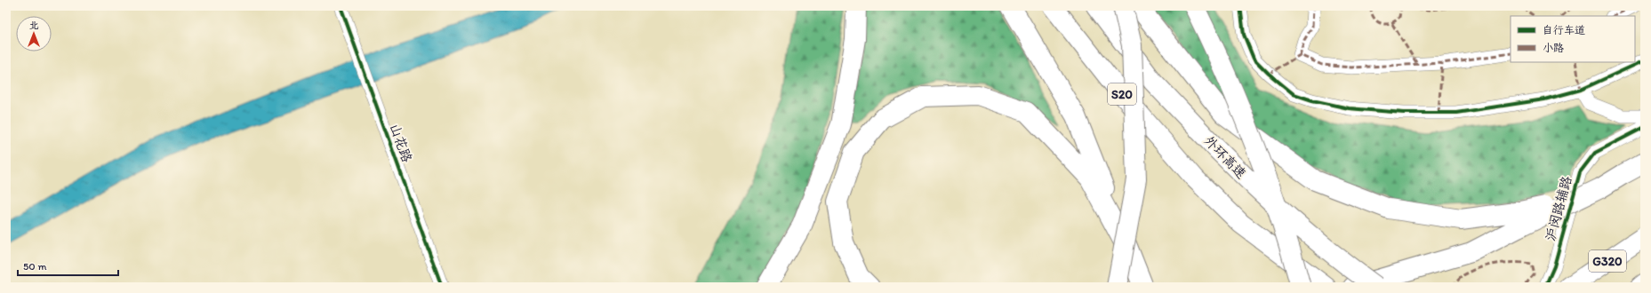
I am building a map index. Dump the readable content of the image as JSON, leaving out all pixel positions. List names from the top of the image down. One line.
{"streets":{"highway":["S20","外环高速","G320"],"street":["山花路","沪闵路辅路"]},"legend":["自行车道","小路"],"scale_bar":"50 m","north":"top"}
